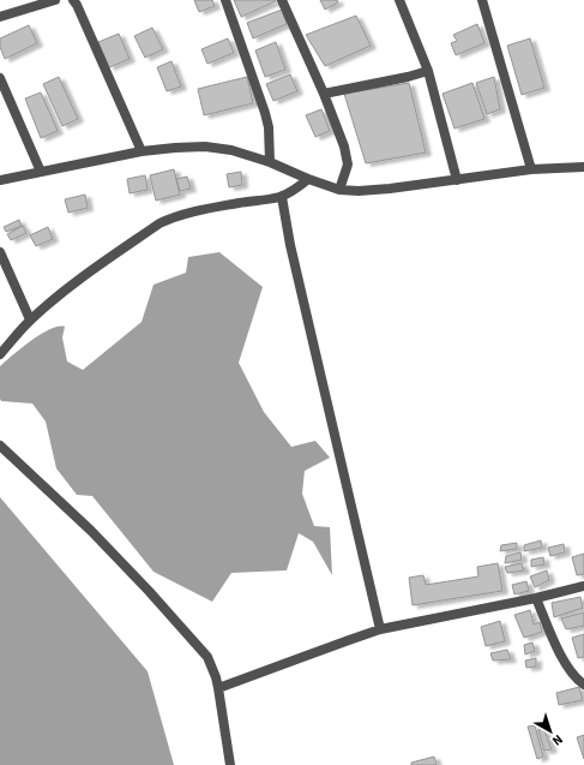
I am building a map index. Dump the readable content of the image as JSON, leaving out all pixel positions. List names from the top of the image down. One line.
{"north":"bottom right"}
